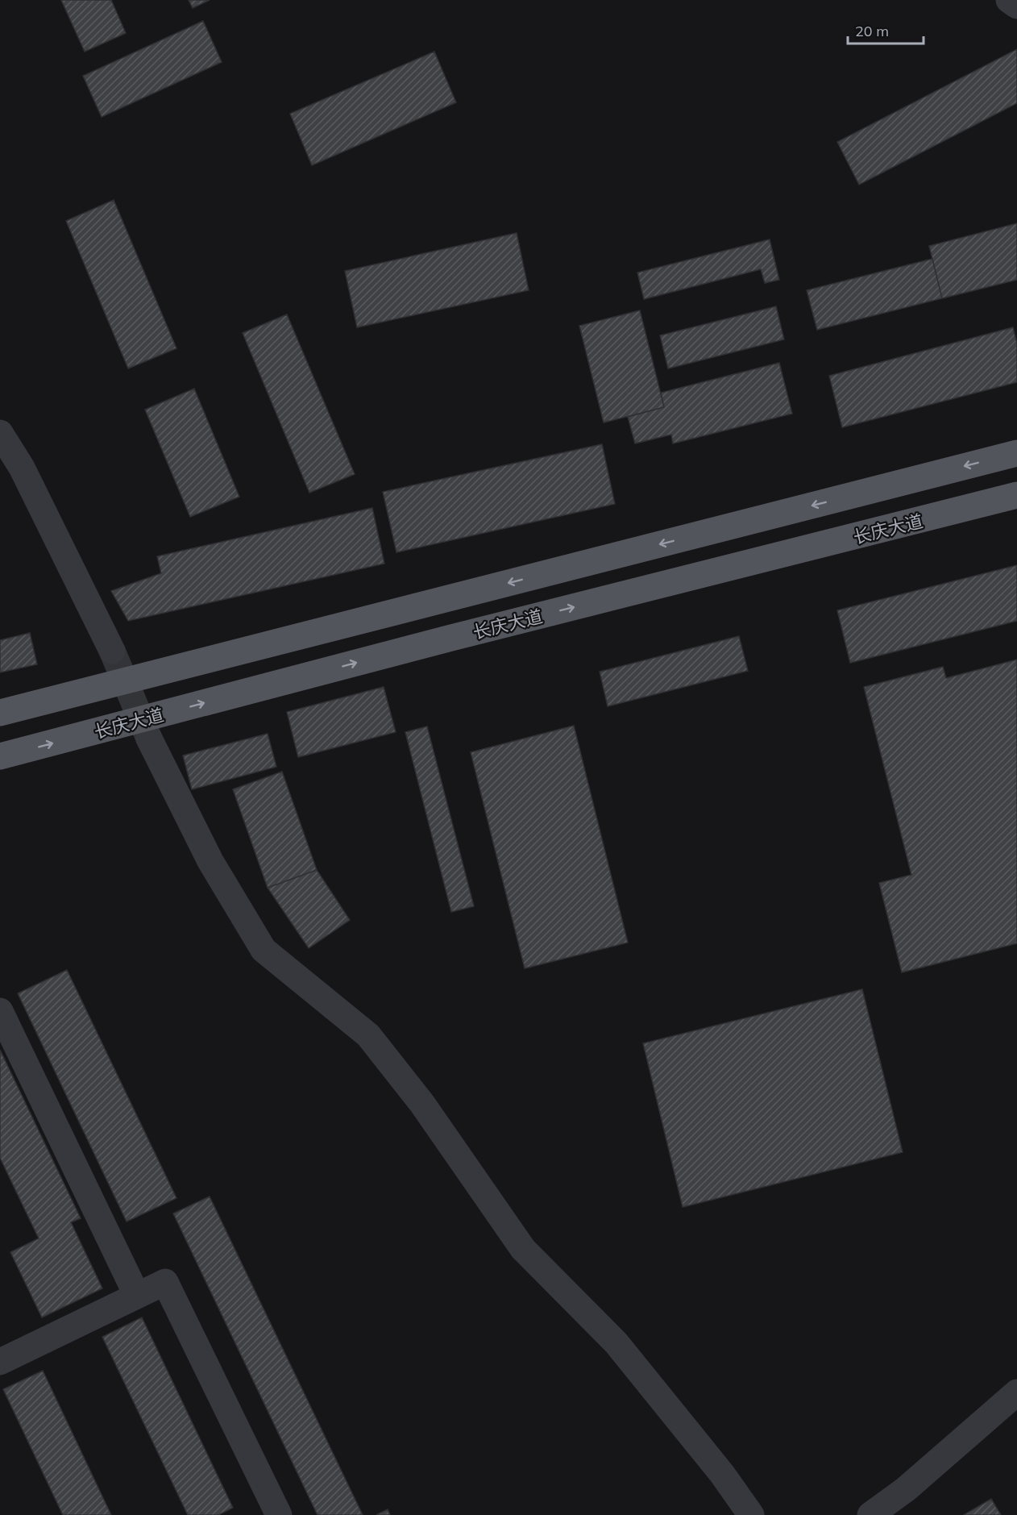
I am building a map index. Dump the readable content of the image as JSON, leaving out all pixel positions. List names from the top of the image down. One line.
{"streets":{"main road":["长庆大道"]},"scale_bar":"20 m"}
